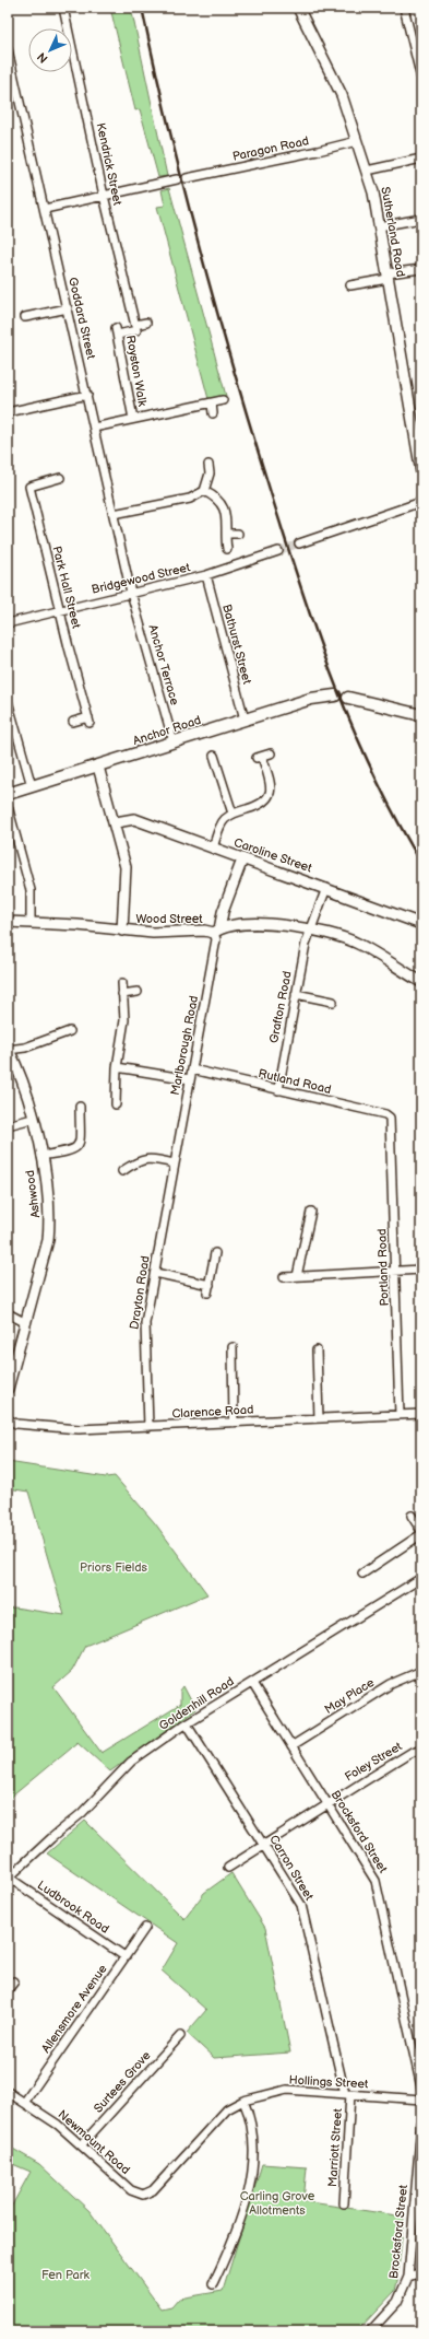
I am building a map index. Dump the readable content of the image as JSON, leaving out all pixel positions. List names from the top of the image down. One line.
{"streets":{"main road":["Anchor Road"],"street":["Paragon Road","Kendrick Street","Sutherland Road","Goddard Street","Royston Walk","Bridgewood Street","Park Hall Street","Bathurst Street","Anchor Terrace","Caroline Street","Wood Street","Grafton Road","Marlborough Road","Rutland Road","Ashwood","Portland Road","Drayton Road","Clarence Road","May Place","Goldenhill Road","Foley Street","Brocksford Street","Carron Street","Ludbrook Road","Allensmore Avenue","Surtees Grove","Hollings Street","Newmount Road","Marriott Street"]},"crossings":[["Paragon Road","Sutherland Road"],["Kendrick Street","Royston Walk"],["Goddard Street","Royston Walk"],["Goddard Street","Bridgewood Street"],["Goddard Street","Anchor Terrace"],["Bridgewood Street","Park Hall Street"],["Bridgewood Street","Bathurst Street"],["Bridgewood Street","Anchor Terrace"],["Bathurst Street","Anchor Road"],["Anchor Terrace","Anchor Road"],["Caroline Street","Grafton Road"],["Wood Street","Grafton Road"],["Wood Street","Marlborough Road"],["Grafton Road","Rutland Road"],["Marlborough Road","Rutland Road"],["Marlborough Road","Drayton Road"],["Rutland Road","Portland Road"],["Portland Road","Clarence Road"],["Drayton Road","Clarence Road"],["May Place","Brocksford Street"],["Goldenhill Road","Brocksford Street"],["Goldenhill Road","Carron Street"],["Goldenhill Road","Ludbrook Road"],["Foley Street","Brocksford Street"],["Foley Street","Carron Street"],["Carron Street","Hollings Street"],["Carron Street","Marriott Street"],["Ludbrook Road","Allensmore Avenue"],["Allensmore Avenue","Newmount Road"],["Surtees Grove","Newmount Road"],["Hollings Street","Newmount Road"],["Hollings Street","Marriott Street"]],"parks":["Priors Fields","Carling Grove Allotments","Fen Park"],"north":"bottom left"}
